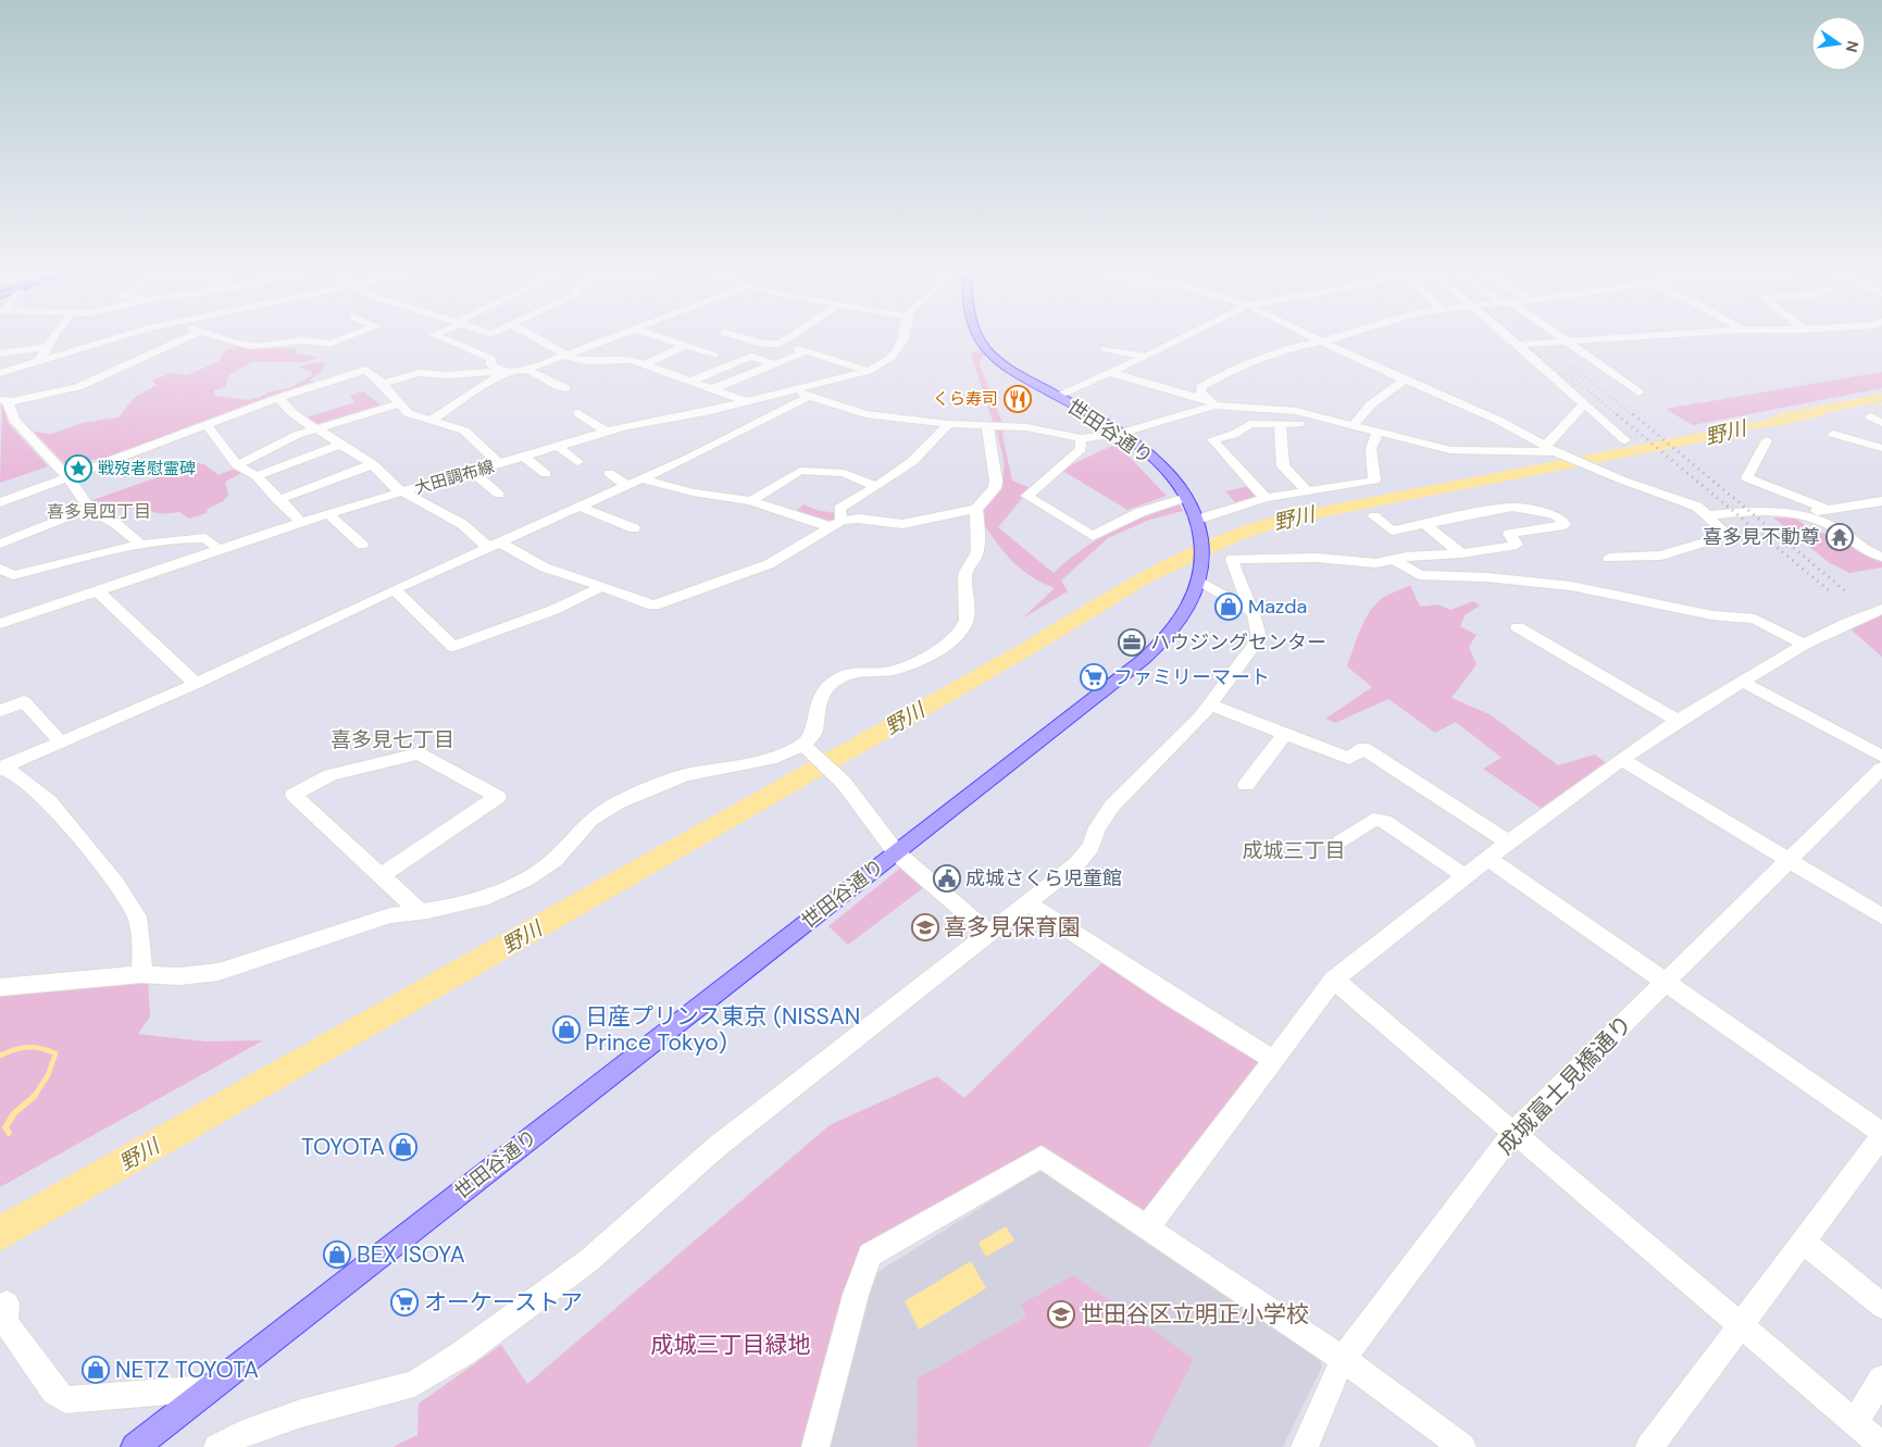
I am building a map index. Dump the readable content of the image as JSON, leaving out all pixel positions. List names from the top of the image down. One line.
{"streets":{"main road":["世田谷通り"],"street":["大田調布線","成城富士見橋通り"]},"districts":["喜多見四丁目","喜多見七丁目","成城三丁目"],"water":["野川"],"parks":["成城三丁目緑地"],"places":{"restaurant":["くら寿司"],"place":["戦歿者慰霊碑"],"temple":["喜多見不動尊"],"shop":["Mazda","日産プリンス東京 (NISSAN Prince Tokyo)","TOYOTA","BEX ISOYA","NETZ TOYOTA"],"office":["ハウジングセンター"],"supermarket":["ファミリーマート","オーケーストア"],"public building":["成城さくら児童館"],"school or university":["喜多見保育園","世田谷区立明正小学校"]},"north":"right"}
